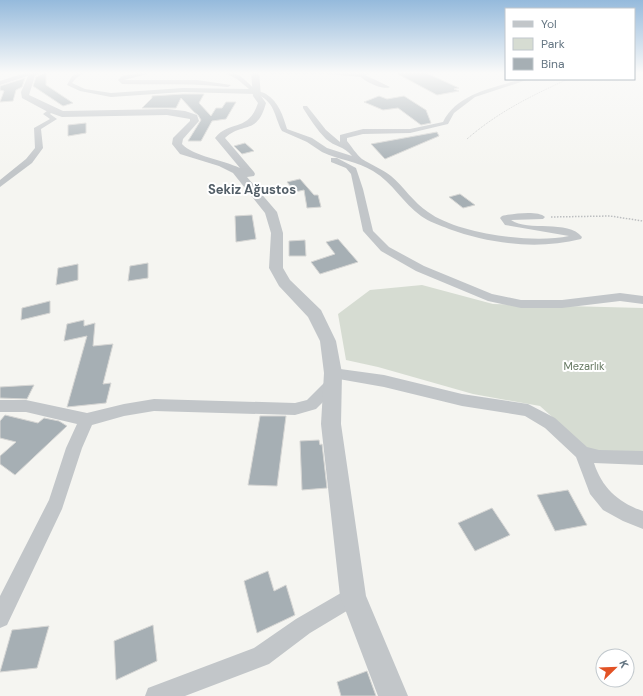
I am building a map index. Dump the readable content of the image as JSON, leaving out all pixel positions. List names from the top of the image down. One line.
{"districts":["Sekiz Ağustos"],"parks":["Mezarlık"],"legend":["Yol","Park","Bina"],"north":"top right"}
